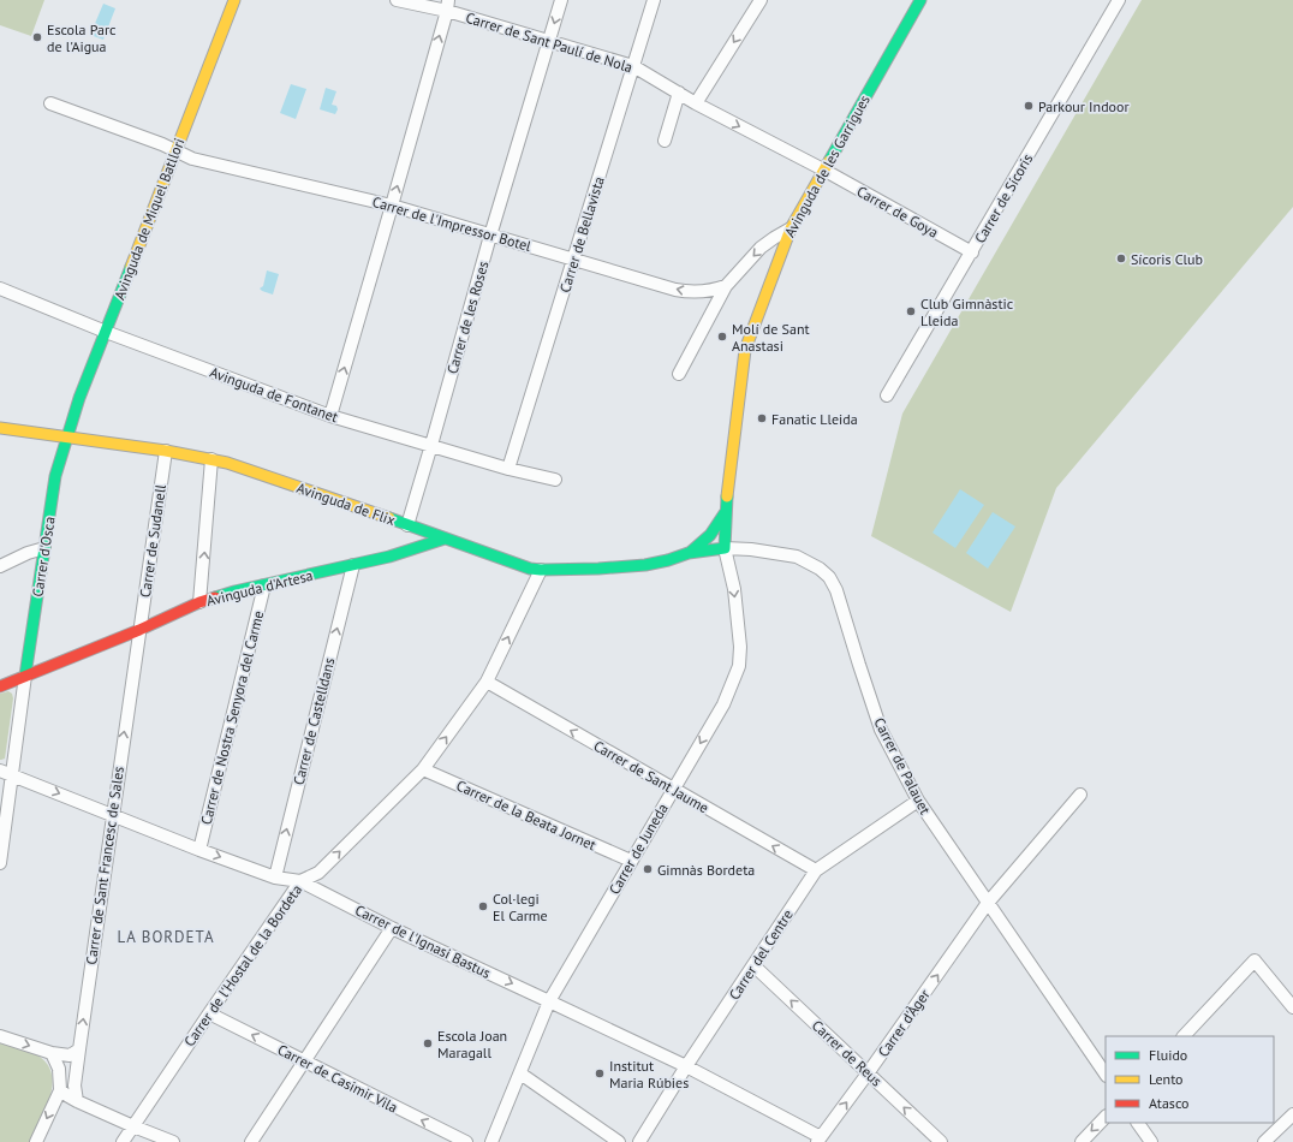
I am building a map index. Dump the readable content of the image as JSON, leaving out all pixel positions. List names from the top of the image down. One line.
{"streets":{"main road":["Avinguda de les Garrigues","Avinguda de Miquel Batllori","Avinguda de Flix","Carrer d'Osca","Avinguda d'Artesa"],"street":["Carrer de Sant Paulí de Nola","Carrer de Sícoris","Carrer de Goya","Carrer de l'Impressor Botel","Carrer de Bellavista","Carrer de les Roses","Avinguda de Fontanet","Carrer de Sudanell","Carrer de Nostra Senyora del Carme","Carrer de Castelldans","Carrer de Palauet","Carrer de Sant Jaume","Carrer de la Beata Jornet","Carrer de Juneda","Carrer de Sant Francesc de Sales","Carrer de l'Ignasi Bastus","Carrer del Centre","Carrer de l'Hostal de la Bordeta","Carrer d'Àger","Carrer de Reus","Carrer de Casimir Vila"]},"crossings":[["Carrer de Sant Paulí de Nola","Avinguda de les Garrigues"],["Carrer de Sant Paulí de Nola","Carrer de Goya"],["Carrer de Sant Paulí de Nola","Carrer de Bellavista"],["Carrer de Sant Paulí de Nola","Carrer de les Roses"],["Avinguda de les Garrigues","Carrer de Goya"],["Avinguda de les Garrigues","Avinguda de Flix"],["Carrer de Sícoris","Carrer de Goya"],["Avinguda de Miquel Batllori","Carrer de l'Impressor Botel"],["Avinguda de Miquel Batllori","Avinguda de Fontanet"],["Avinguda de Miquel Batllori","Avinguda de Flix"],["Avinguda de Miquel Batllori","Carrer d'Osca"],["Carrer de l'Impressor Botel","Carrer de Bellavista"],["Carrer de l'Impressor Botel","Carrer de les Roses"],["Carrer de Bellavista","Avinguda de Fontanet"],["Carrer de les Roses","Avinguda de Fontanet"],["Carrer de les Roses","Avinguda de Flix"],["Avinguda de Flix","Carrer de Sudanell"],["Avinguda de Flix","Carrer d'Osca"],["Avinguda de Flix","Avinguda d'Artesa"],["Avinguda de Flix","Carrer de l'Hostal de la Bordeta"],["Carrer de Sudanell","Avinguda d'Artesa"],["Carrer de Sudanell","Carrer de Sant Francesc de Sales"],["Carrer d'Osca","Avinguda d'Artesa"],["Avinguda d'Artesa","Carrer de Nostra Senyora del Carme"],["Avinguda d'Artesa","Carrer de Castelldans"],["Avinguda d'Artesa","Carrer de Sant Francesc de Sales"],["Carrer de Nostra Senyora del Carme","Carrer de l'Ignasi Bastus"],["Carrer de Castelldans","Carrer de l'Ignasi Bastus"],["Carrer de Palauet","Carrer de Juneda"],["Carrer de Palauet","Carrer del Centre"],["Carrer de Palauet","Carrer d'Àger"],["Carrer de Sant Jaume","Carrer de Juneda"],["Carrer de Sant Jaume","Carrer del Centre"],["Carrer de Sant Jaume","Carrer de l'Hostal de la Bordeta"],["Carrer de la Beata Jornet","Carrer de Juneda"],["Carrer de la Beata Jornet","Carrer de l'Hostal de la Bordeta"],["Carrer de Juneda","Carrer de l'Ignasi Bastus"],["Carrer de Sant Francesc de Sales","Carrer de l'Ignasi Bastus"],["Carrer de l'Ignasi Bastus","Carrer del Centre"],["Carrer de l'Ignasi Bastus","Carrer de l'Hostal de la Bordeta"],["Carrer de l'Ignasi Bastus","Carrer d'Àger"],["Carrer del Centre","Carrer de Reus"],["Carrer de l'Hostal de la Bordeta","Carrer de Casimir Vila"],["Carrer d'Àger","Carrer de Reus"]],"one_way":["Carrer de Castelldans","Carrer de Sant Jaume","Carrer de Juneda","Carrer de l'Ignasi Bastus","Carrer de l'Hostal de la Bordeta","Carrer d'Àger","Carrer de Reus","Carrer de Casimir Vila"],"districts":["LA BORDETA"],"places":["Escola Parc de l'Aigua","Parkour Indoor","Sícoris Club","Club Gimnàstic Lleida","Molí de Sant Anastasi","Fanatic Lleida","Gimnàs Bordeta","Col·legi El Carme","Escola Joan Maragall","Institut Maria Rúbies"],"legend":["Fluido","Lento","Atasco"]}
